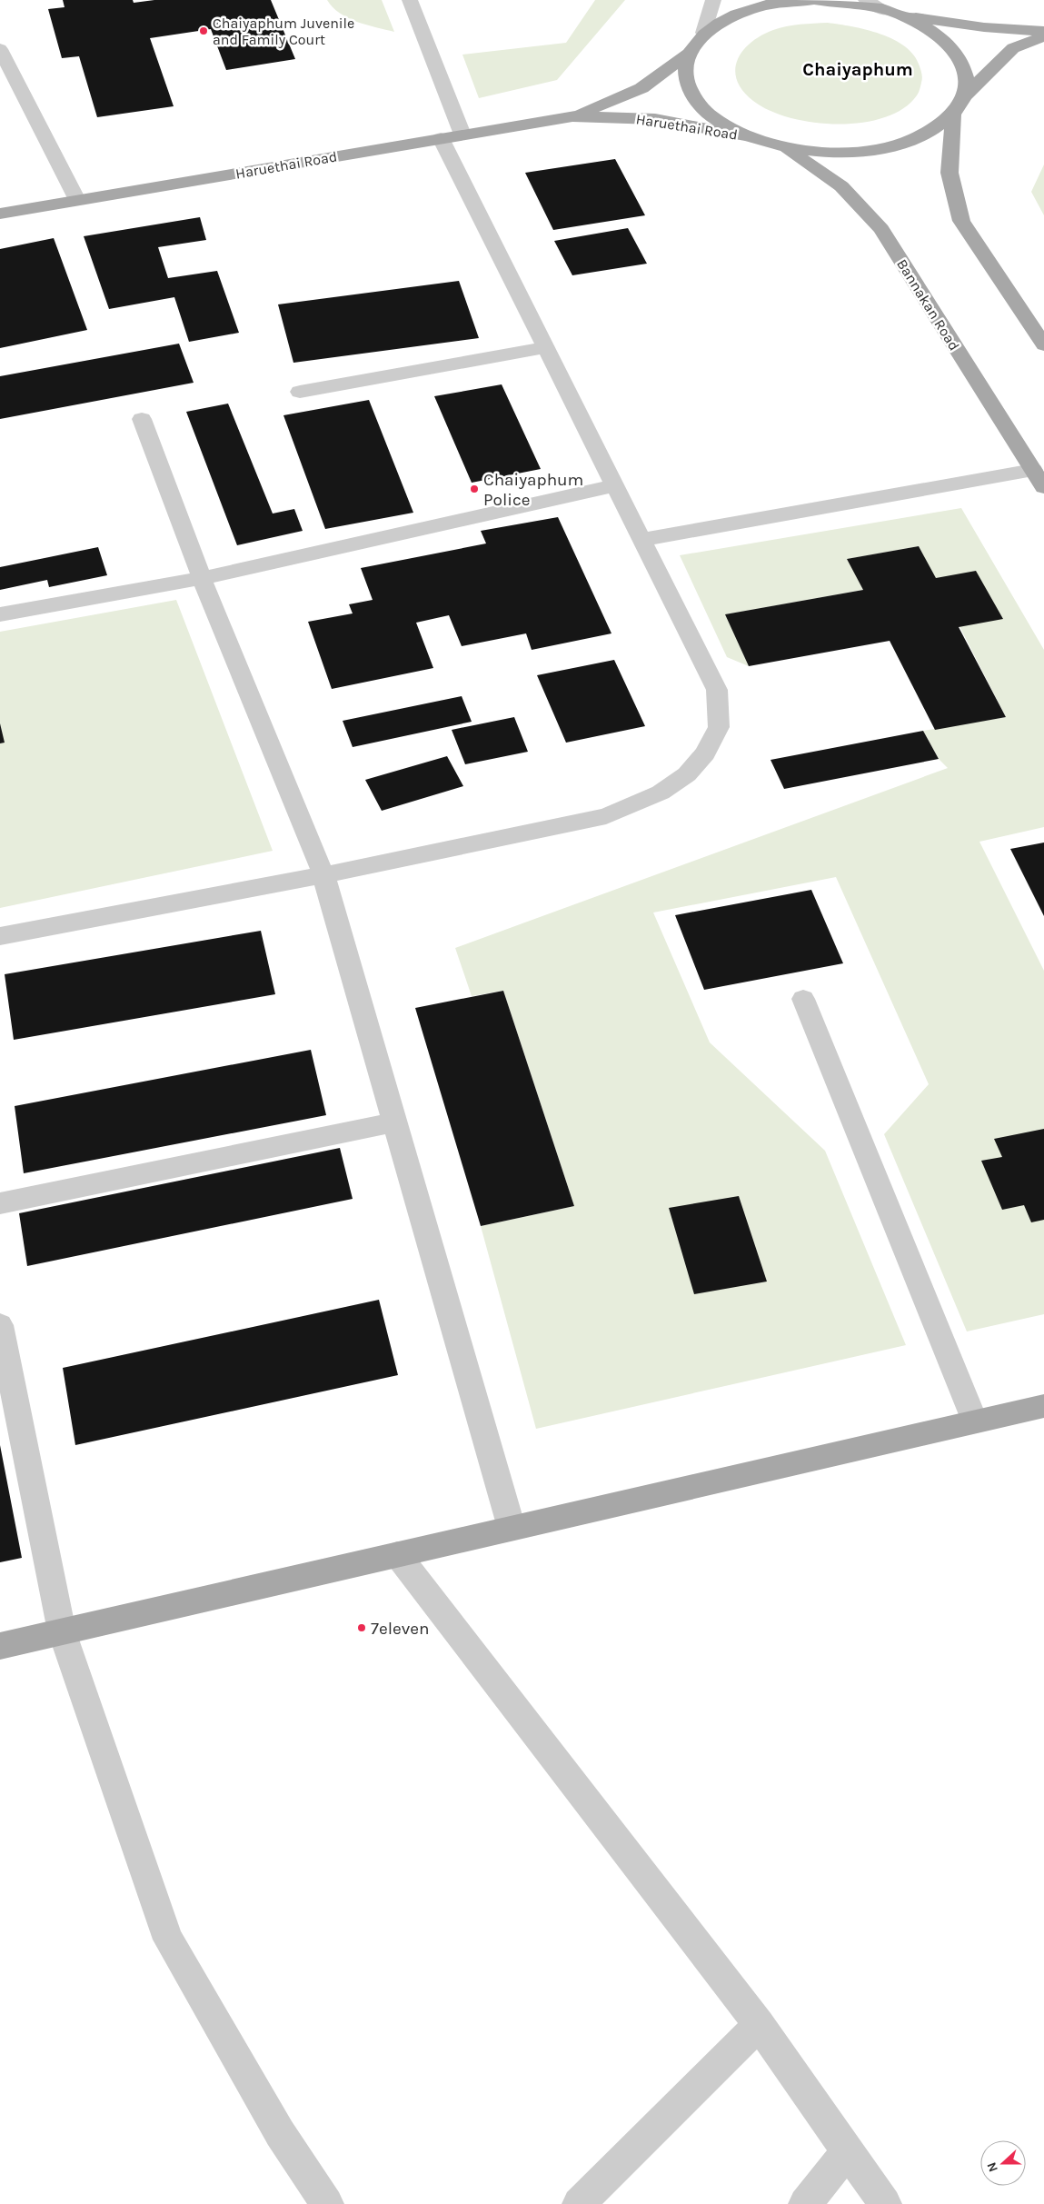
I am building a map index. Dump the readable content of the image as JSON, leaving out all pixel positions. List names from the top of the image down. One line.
{"streets":{"main road":["Haruethai Road","Bannakan Road"]},"districts":["Chaiyaphum"],"places":["Chaiyaphum Juvenile and Family Court","Chaiyaphum Police","7eleven"],"north":"left"}
